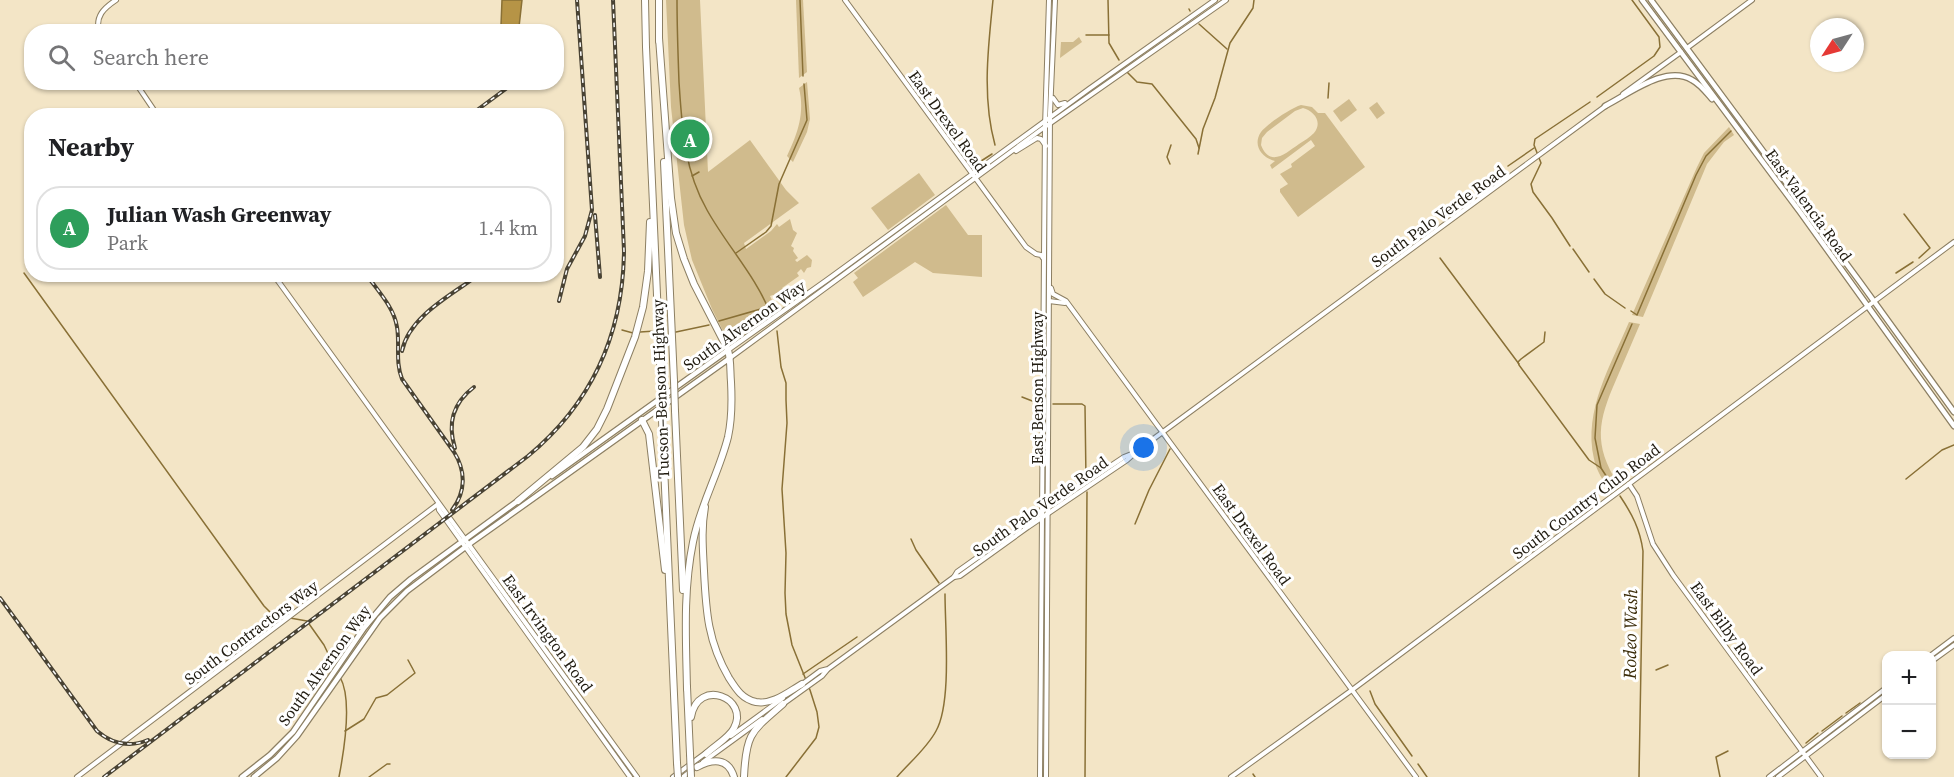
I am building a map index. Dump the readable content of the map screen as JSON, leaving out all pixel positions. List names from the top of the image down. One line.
{"streets":{"highway":["Tucson–Benson Highway"],"main road":["East Drexel Road","East Valencia Road","South Palo Verde Road","South Alvernon Way","East Benson Highway","South Country Club Road","East Bilby Road","South Contractors Way","East Irvington Road"]},"crossings":[["East Drexel Road","South Palo Verde Road"],["East Drexel Road","South Alvernon Way"],["East Drexel Road","East Benson Highway"],["East Drexel Road","South Country Club Road"],["East Valencia Road","South Palo Verde Road"],["East Valencia Road","South Country Club Road"],["South Palo Verde Road","East Benson Highway"],["South Alvernon Way","East Benson Highway"],["South Alvernon Way","East Irvington Road"],["South Country Club Road","East Bilby Road"],["South Contractors Way","East Irvington Road"]],"water":["Rodeo Wash"],"north":"bottom left","page":{"search":"Search here","heading":"Nearby","pins":"A","list":[{"mark":"A","name":"Julian Wash Greenway","note":"Park","value":"1.4 km"}],"map_buttons":["+","−"]}}
